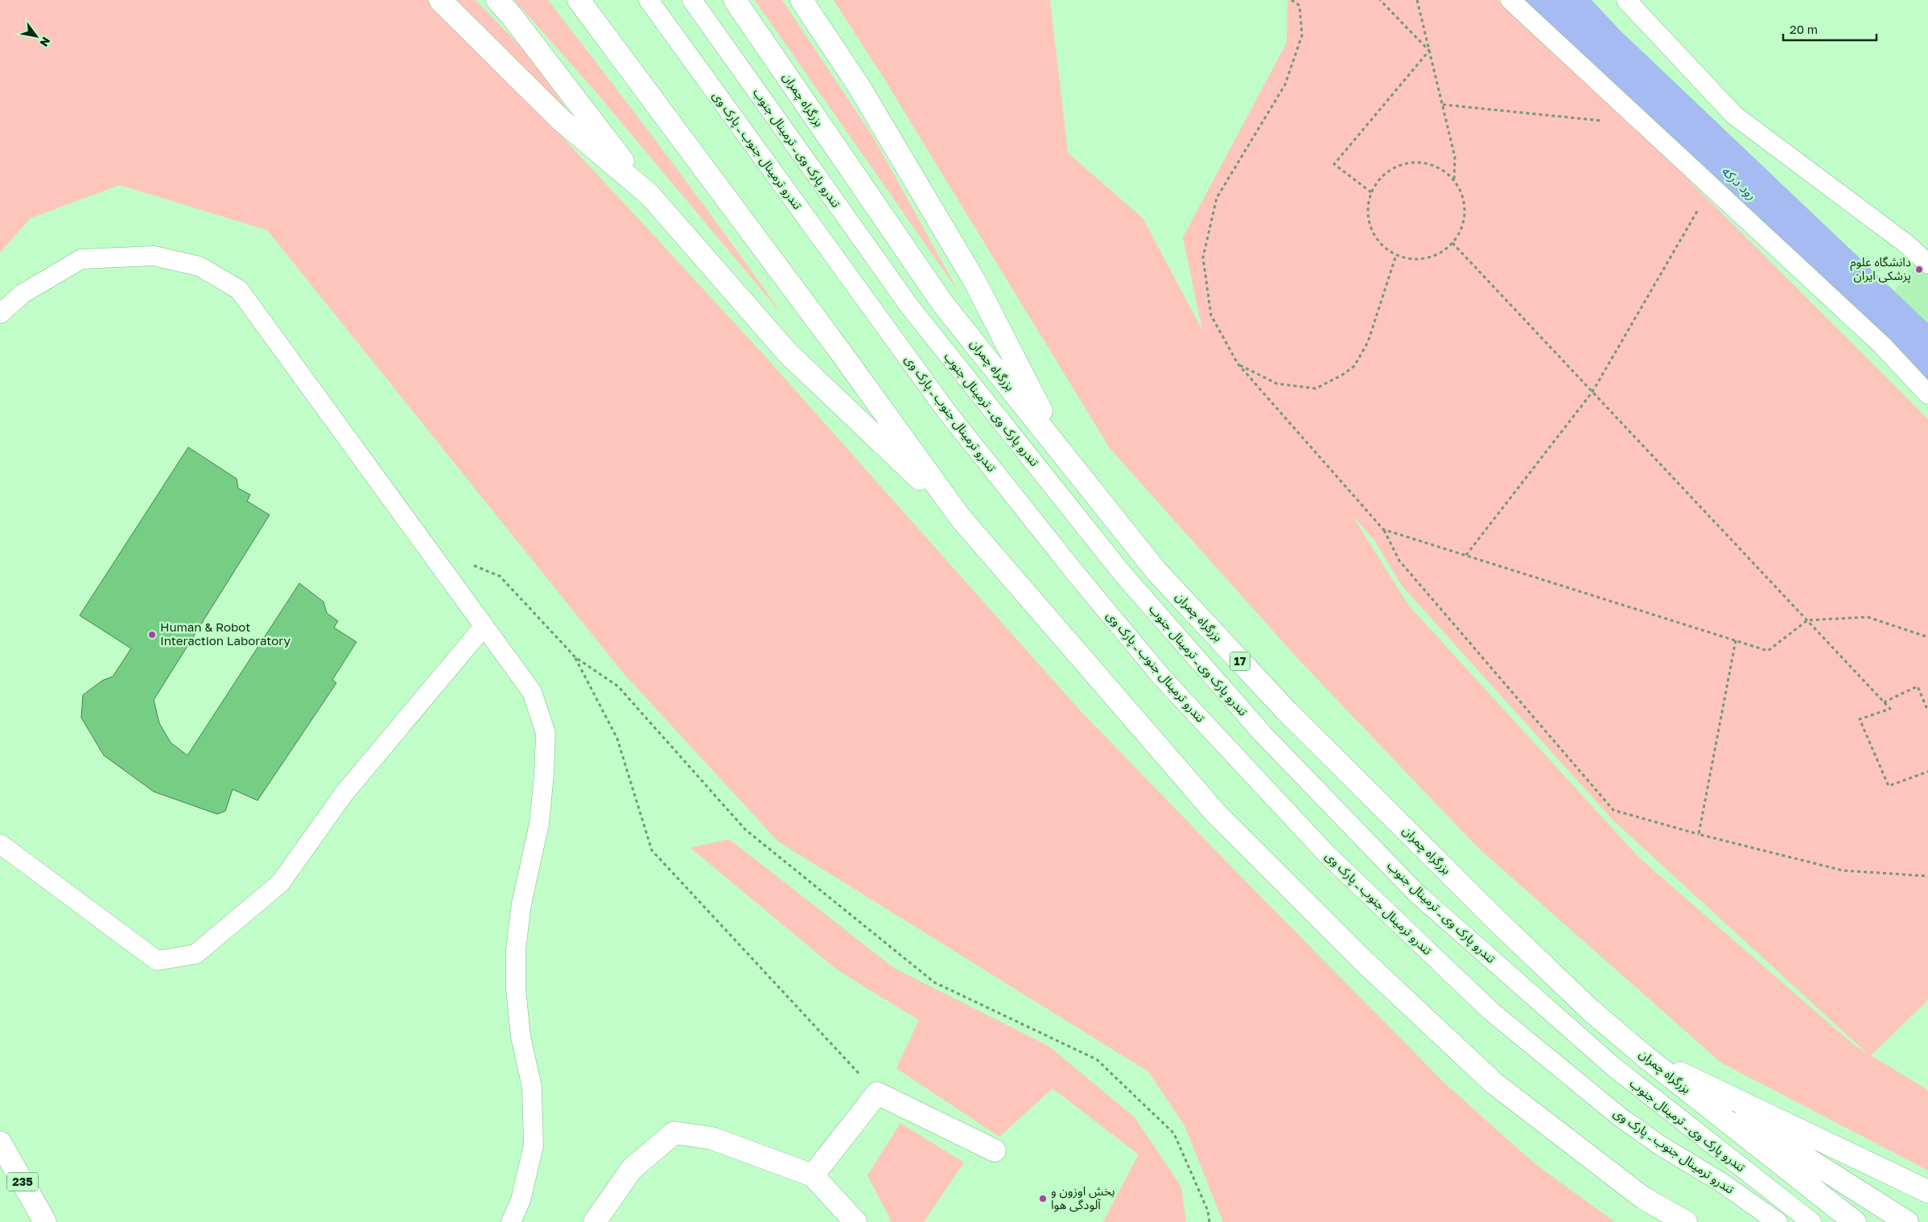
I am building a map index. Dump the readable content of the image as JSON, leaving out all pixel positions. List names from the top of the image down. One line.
{"streets":{"main road":["بزرگراه چمران","17","235"],"lane":["تندرو پارک وی ـ ترمینال جنوب","تندرو ترمینال جنوب ـ پارک وی"]},"water":["رود درکه"],"places":["دانشگاه علوم پزشکی ایران","Human & Robot Interaction Laboratory","بخش اوزون و آلودگی هوا"],"scale_bar":"20 m","north":"bottom right"}
